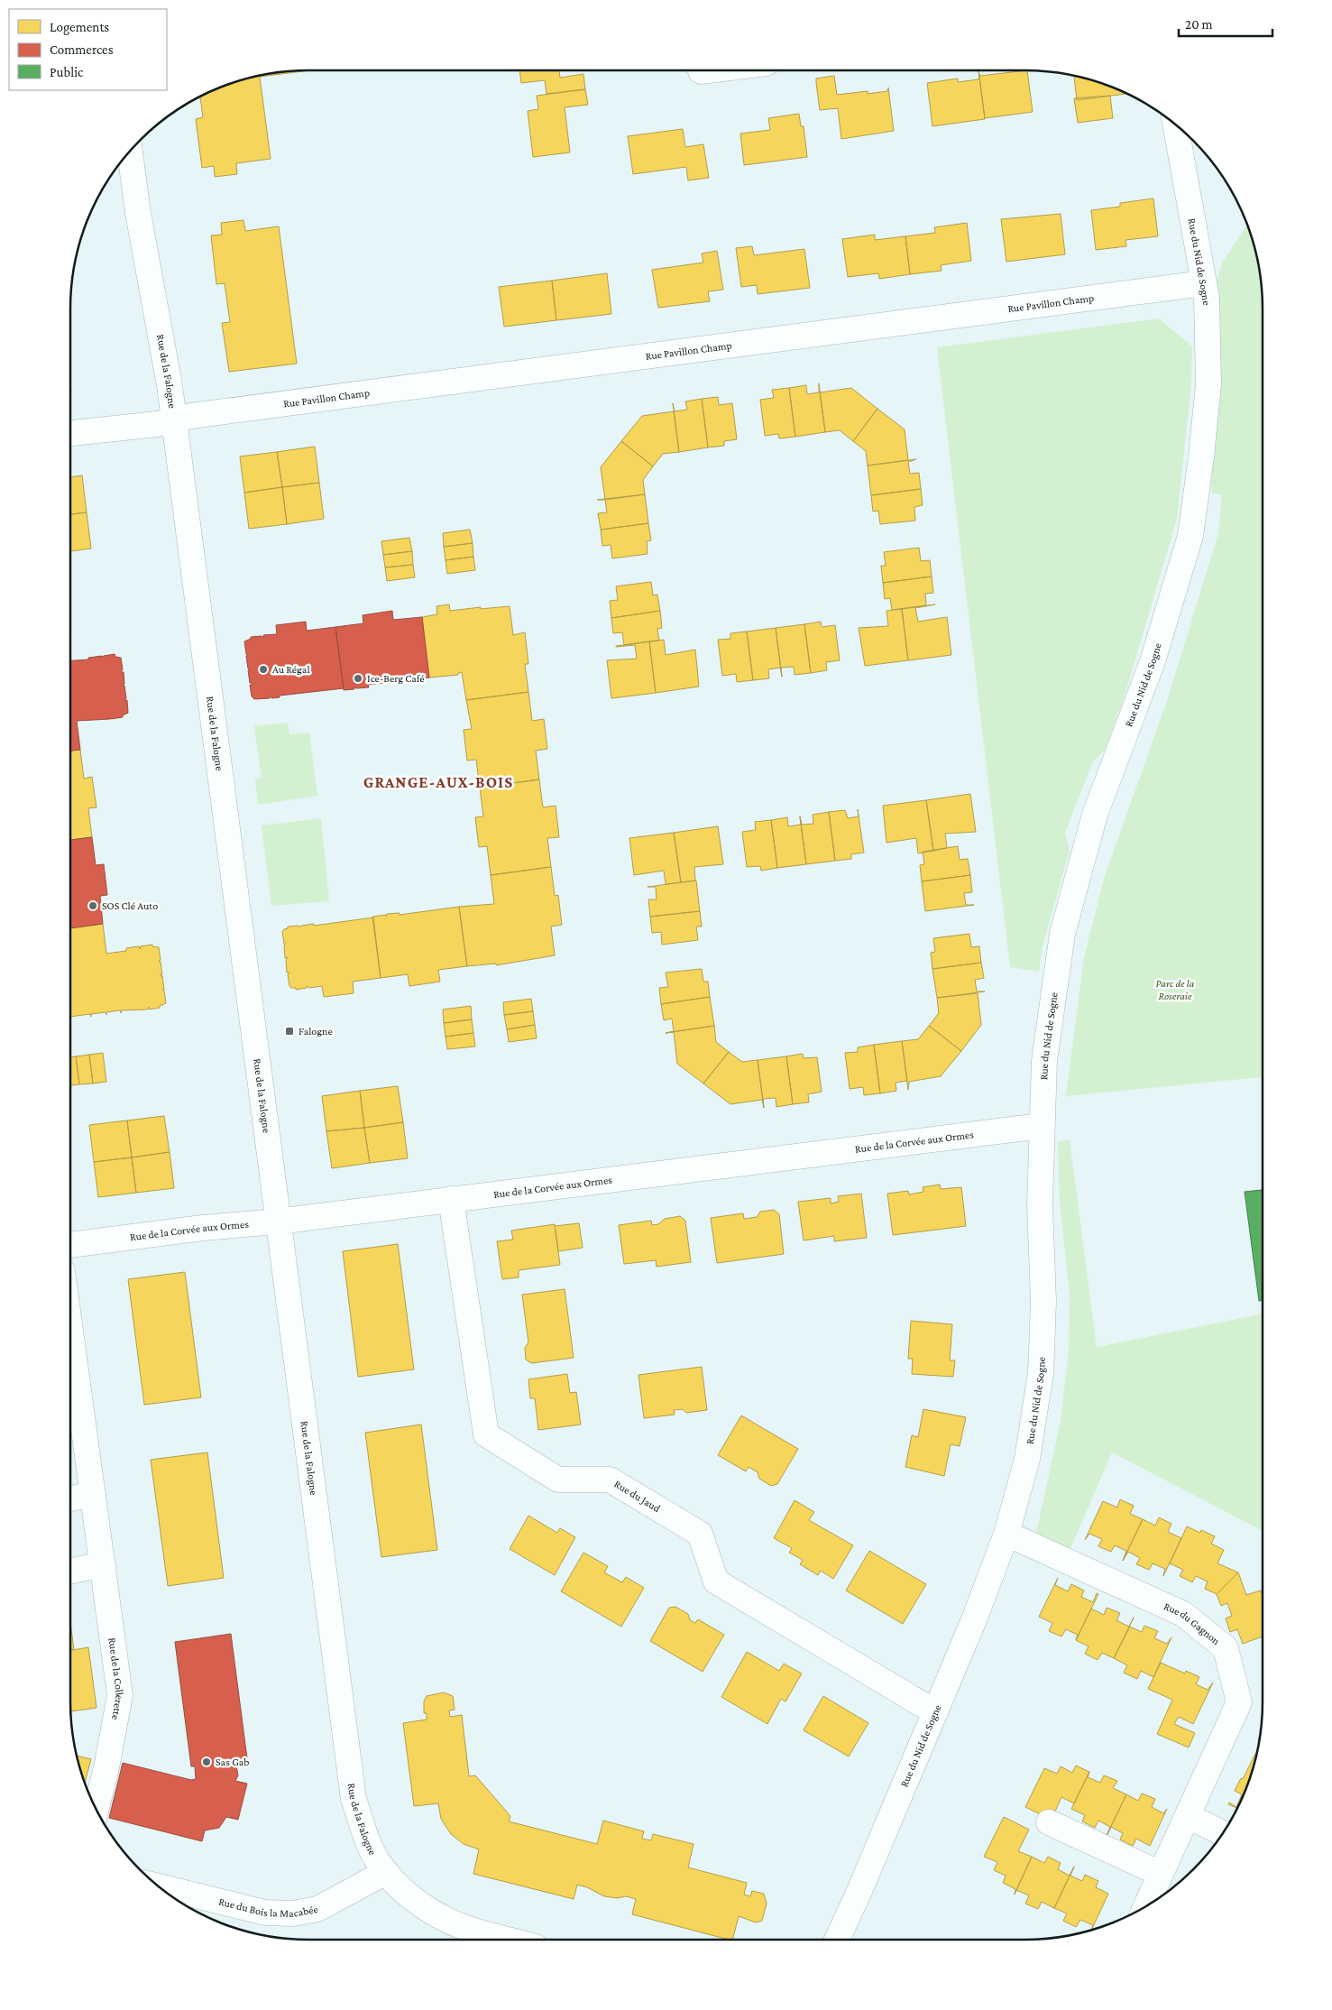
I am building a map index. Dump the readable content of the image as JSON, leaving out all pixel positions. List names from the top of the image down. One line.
{"streets":{"street":["Rue du Nid de Sogne","Rue Pavillon Champ","Rue de la Falogne","Rue de la Corvée aux Ormes","Rue du Jaud","Rue du Gagnon","Rue de la Collerette","Rue du Bois la Macabée"]},"crossings":[["Rue du Nid de Sogne","Rue Pavillon Champ"],["Rue du Nid de Sogne","Rue de la Corvée aux Ormes"],["Rue du Nid de Sogne","Rue du Jaud"],["Rue du Nid de Sogne","Rue du Gagnon"],["Rue Pavillon Champ","Rue de la Falogne"],["Rue de la Falogne","Rue de la Corvée aux Ormes"],["Rue de la Falogne","Rue du Bois la Macabée"],["Rue de la Corvée aux Ormes","Rue du Jaud"]],"districts":["GRANGE-AUX-BOIS"],"parks":["Parc de la Roseraie"],"places":{"other":["Au Régal","Ice-Berg Café","SOS Clé Auto","Sas Gab"],"transit":["Falogne"]},"legend":["Logements","Commerces","Public"],"scale_bar":"20 m"}
